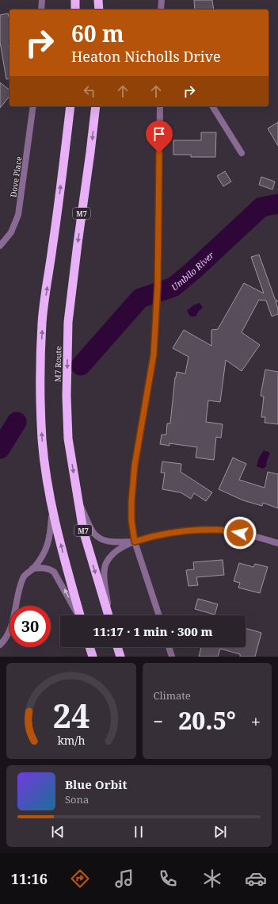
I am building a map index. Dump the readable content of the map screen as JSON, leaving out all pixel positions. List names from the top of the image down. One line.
{"streets":{"highway":["M7","M7 Route"],"street":["Dove Place"]},"water":["Umbilo River"],"page":{"turn":["60 m","Heaton Nicholls Drive"],"limit":"30","trip":"11:17 · 1 min · 300 m","tile":"Climate","heat":["−","20.5°","+"],"song":["Blue Orbit","Sona"],"tabs":"11:16","gauge":["24","km/h"]}}
